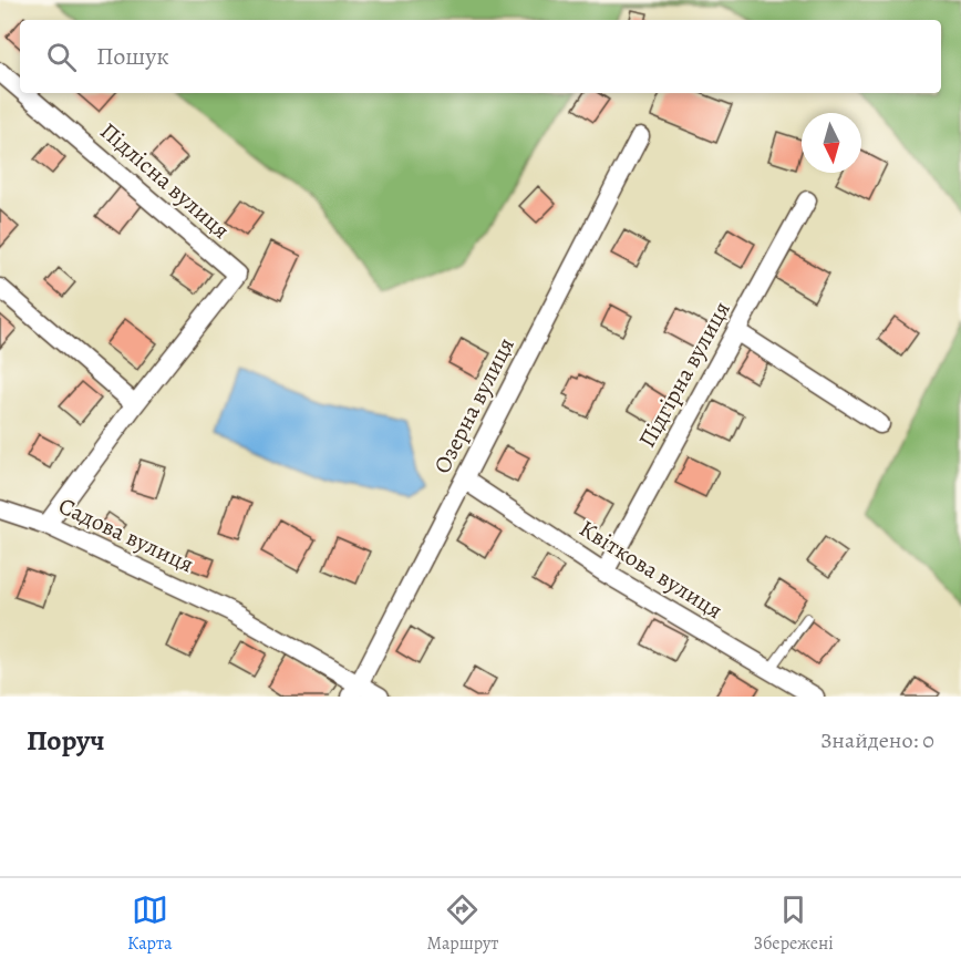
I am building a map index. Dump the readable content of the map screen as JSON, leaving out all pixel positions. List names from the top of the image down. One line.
{"streets":{"street":["Підлісна вулиця","Підгірна вулиця","Озерна вулиця","Садова вулиця","Квіткова вулиця"]},"crossings":[["Підгірна вулиця","Квіткова вулиця"],["Озерна вулиця","Садова вулиця"],["Озерна вулиця","Квіткова вулиця"]],"north":"bottom","page":{"search":"Пошук","heading":["Поруч","Знайдено: 0"],"nav":["Карта","Маршрут","Збережені"]}}
